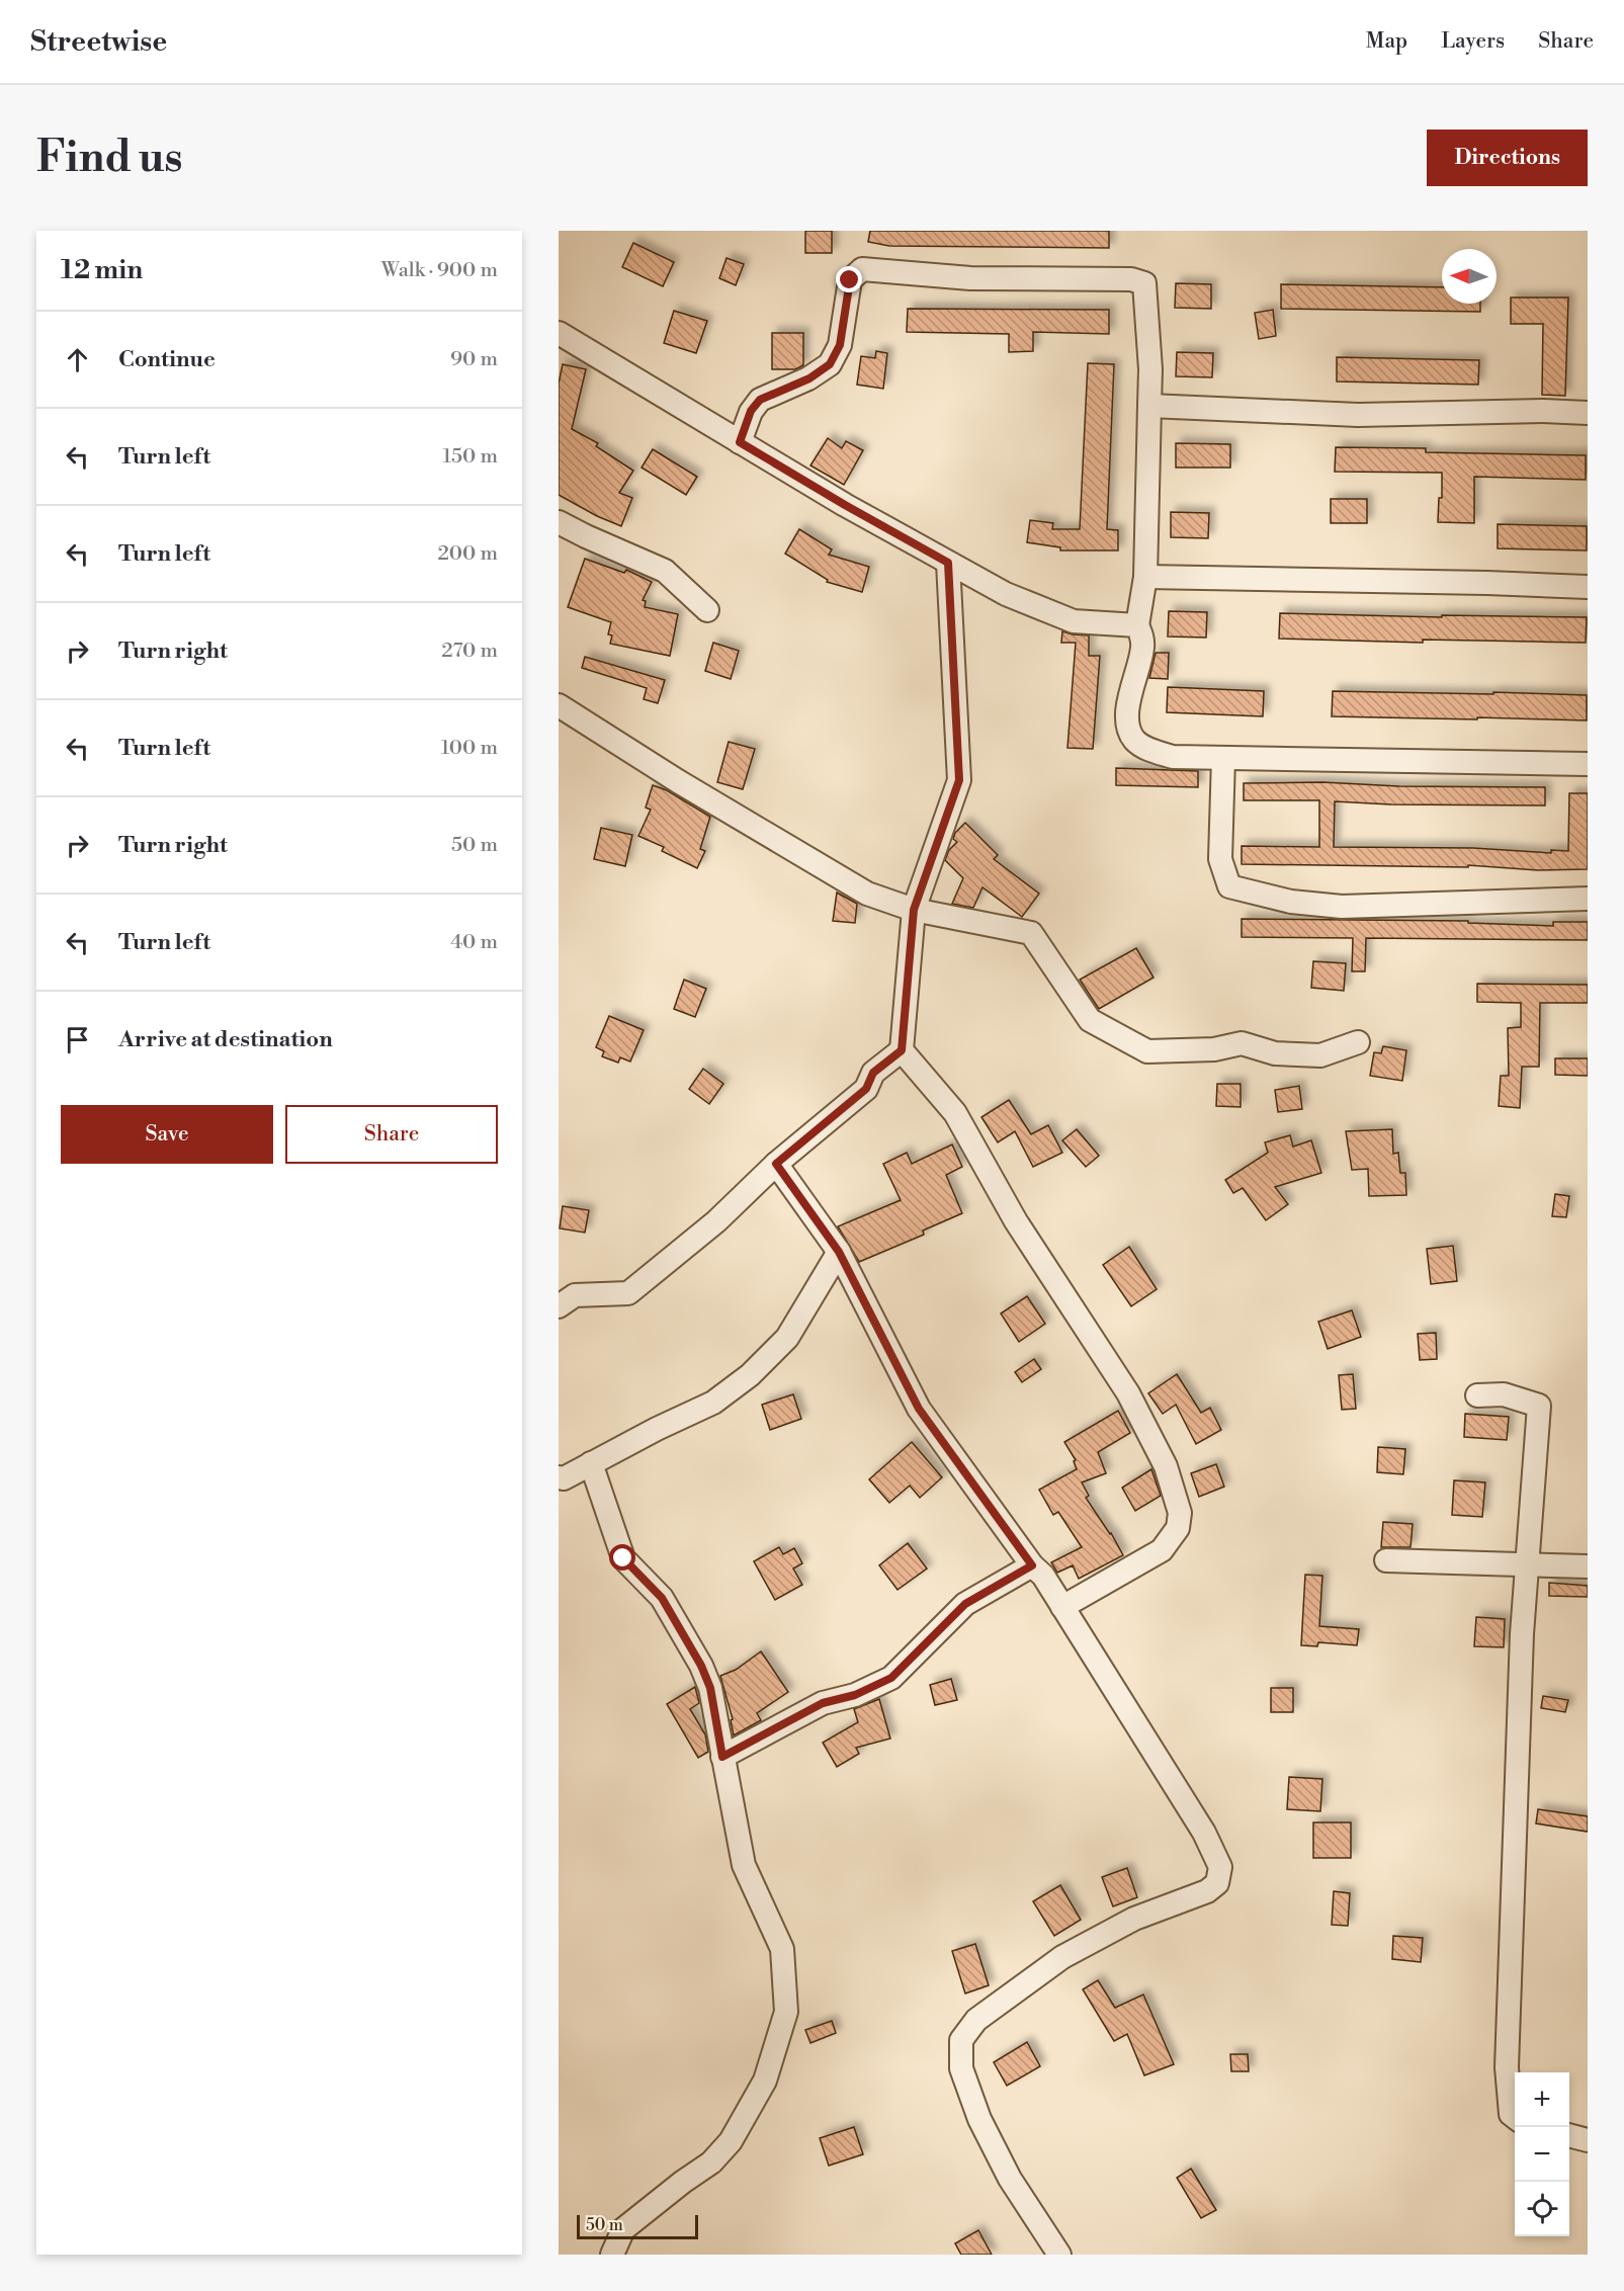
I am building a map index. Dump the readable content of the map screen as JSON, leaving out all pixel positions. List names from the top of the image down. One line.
{"scale_bar":"50 m","north":"left","page":{"header":"Streetwise","nav":["Map","Layers","Share"],"buttons":["Directions",["Save","Share"]],"title":"Find us","heading":["12 min","Walk · 900 m"],"list":[["Continue","90 m"],["Turn left","150 m"],["Turn left","200 m"],["Turn right","270 m"],["Turn left","100 m"],["Turn right","50 m"],["Turn left","40 m"],"Arrive at destination"],"map_buttons":["+","−"],"scale":"50 m"}}
